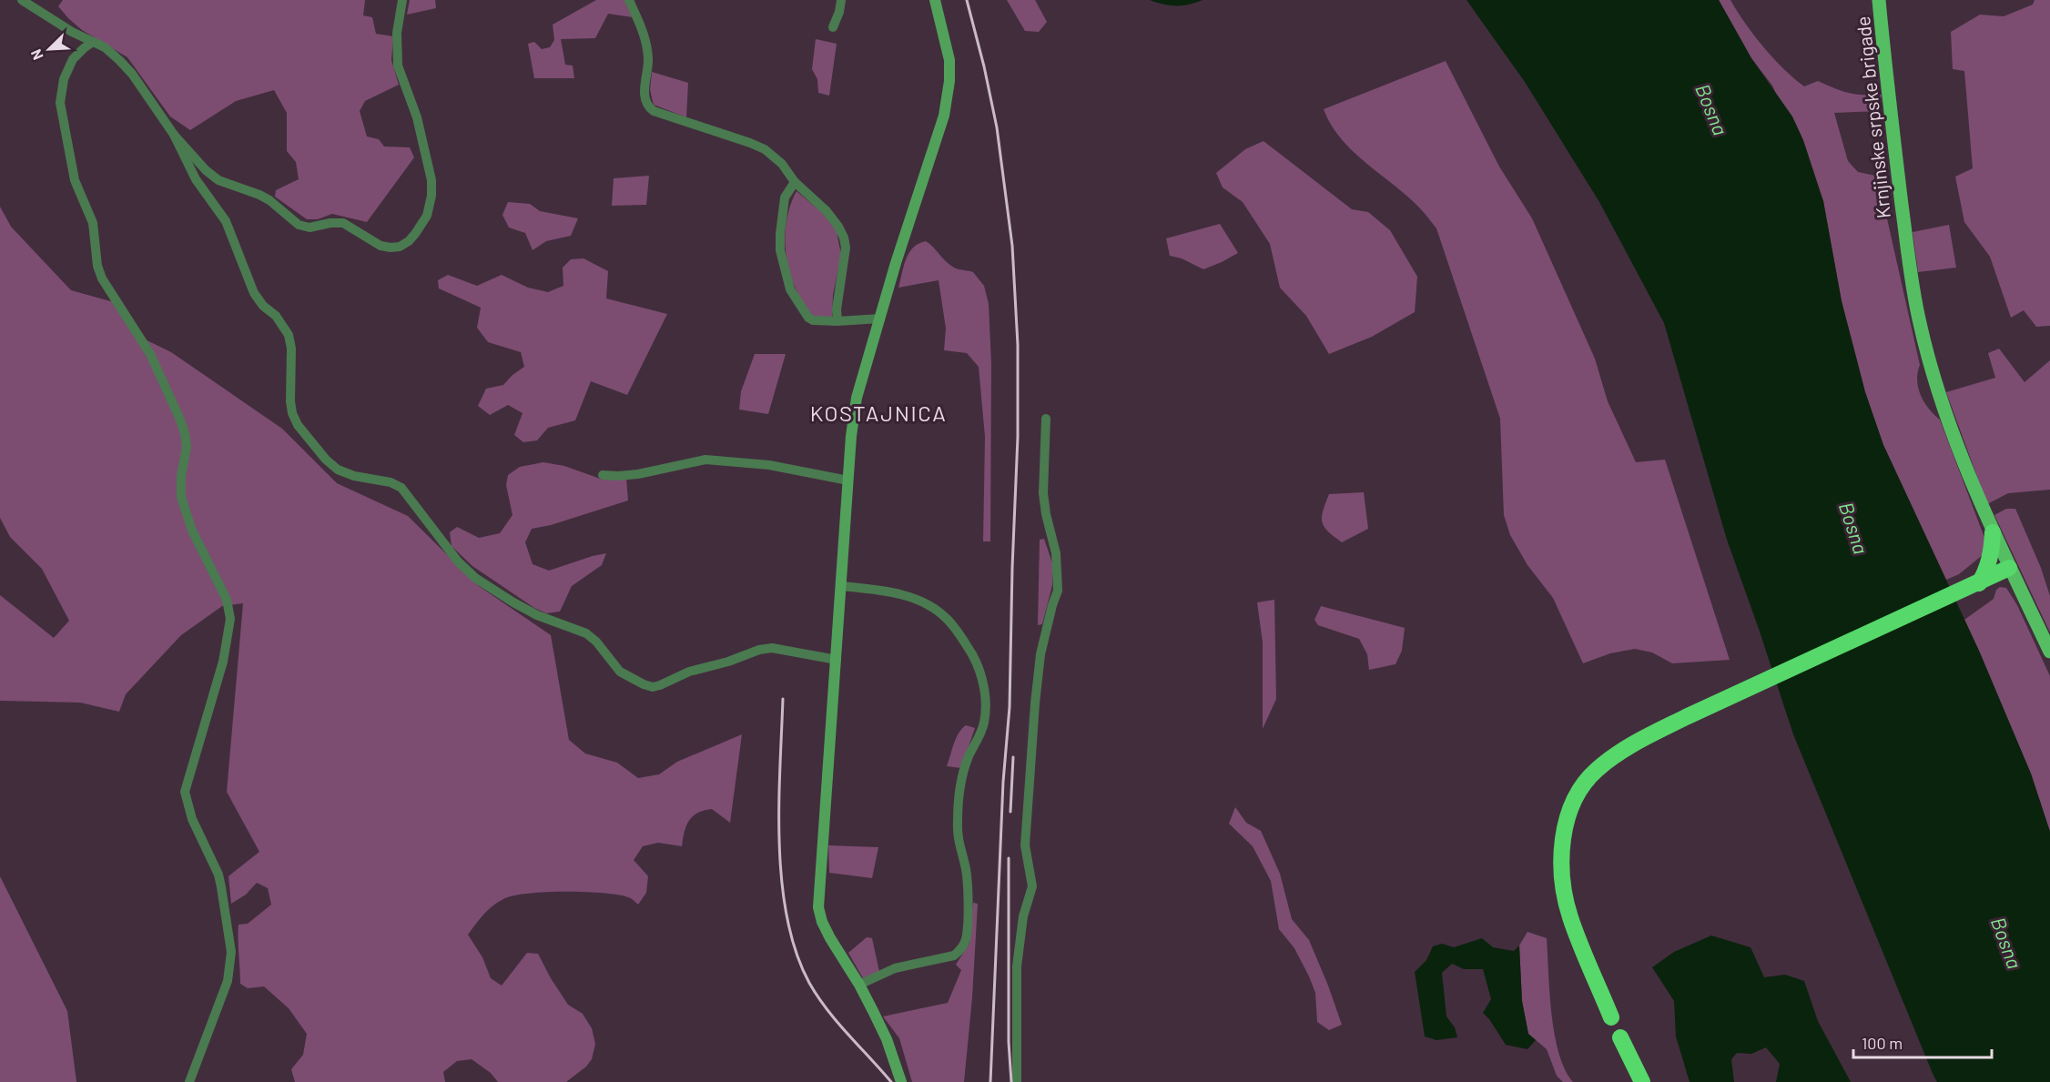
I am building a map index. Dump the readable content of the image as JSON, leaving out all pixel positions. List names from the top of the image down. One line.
{"streets":{"main road":["Krnjinske srpske brigade"]},"districts":["KOSTAJNICA"],"water":["Bosna"],"scale_bar":"100 m","north":"bottom left"}
